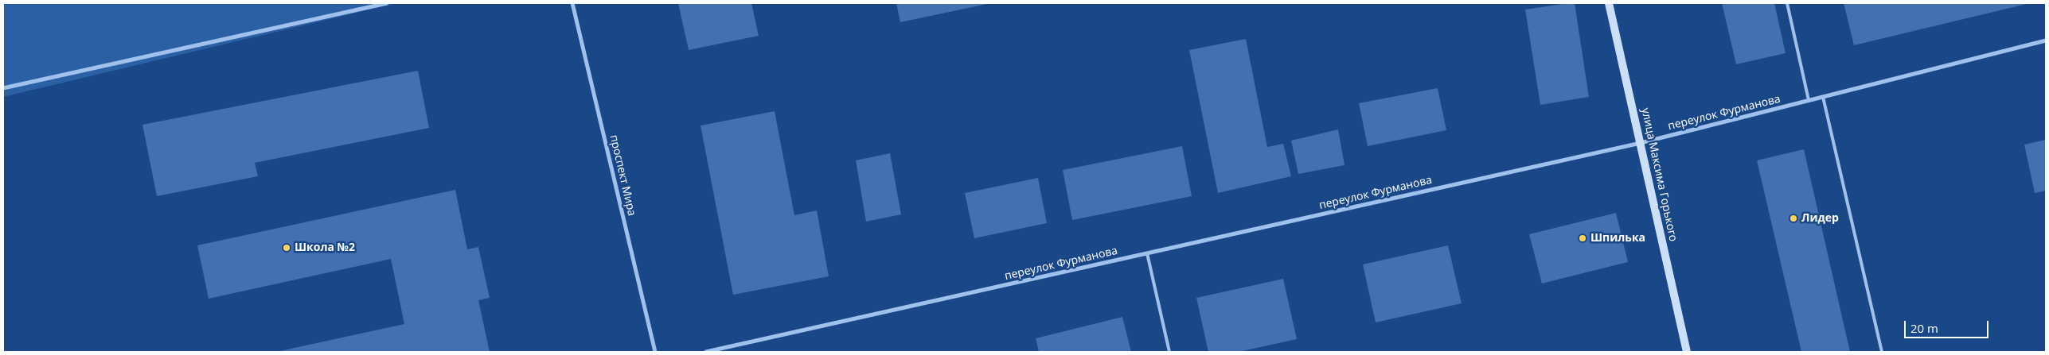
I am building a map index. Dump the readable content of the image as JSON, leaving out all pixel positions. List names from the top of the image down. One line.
{"streets":{"main road":["улица Максима Горького"],"street":["переулок Фурманова","проспект Мира"]},"crossings":[["переулок Фурманова","улица Максима Горького"]],"places":["Лидер","Шпилька","Школа №2"],"scale_bar":"20 m"}
